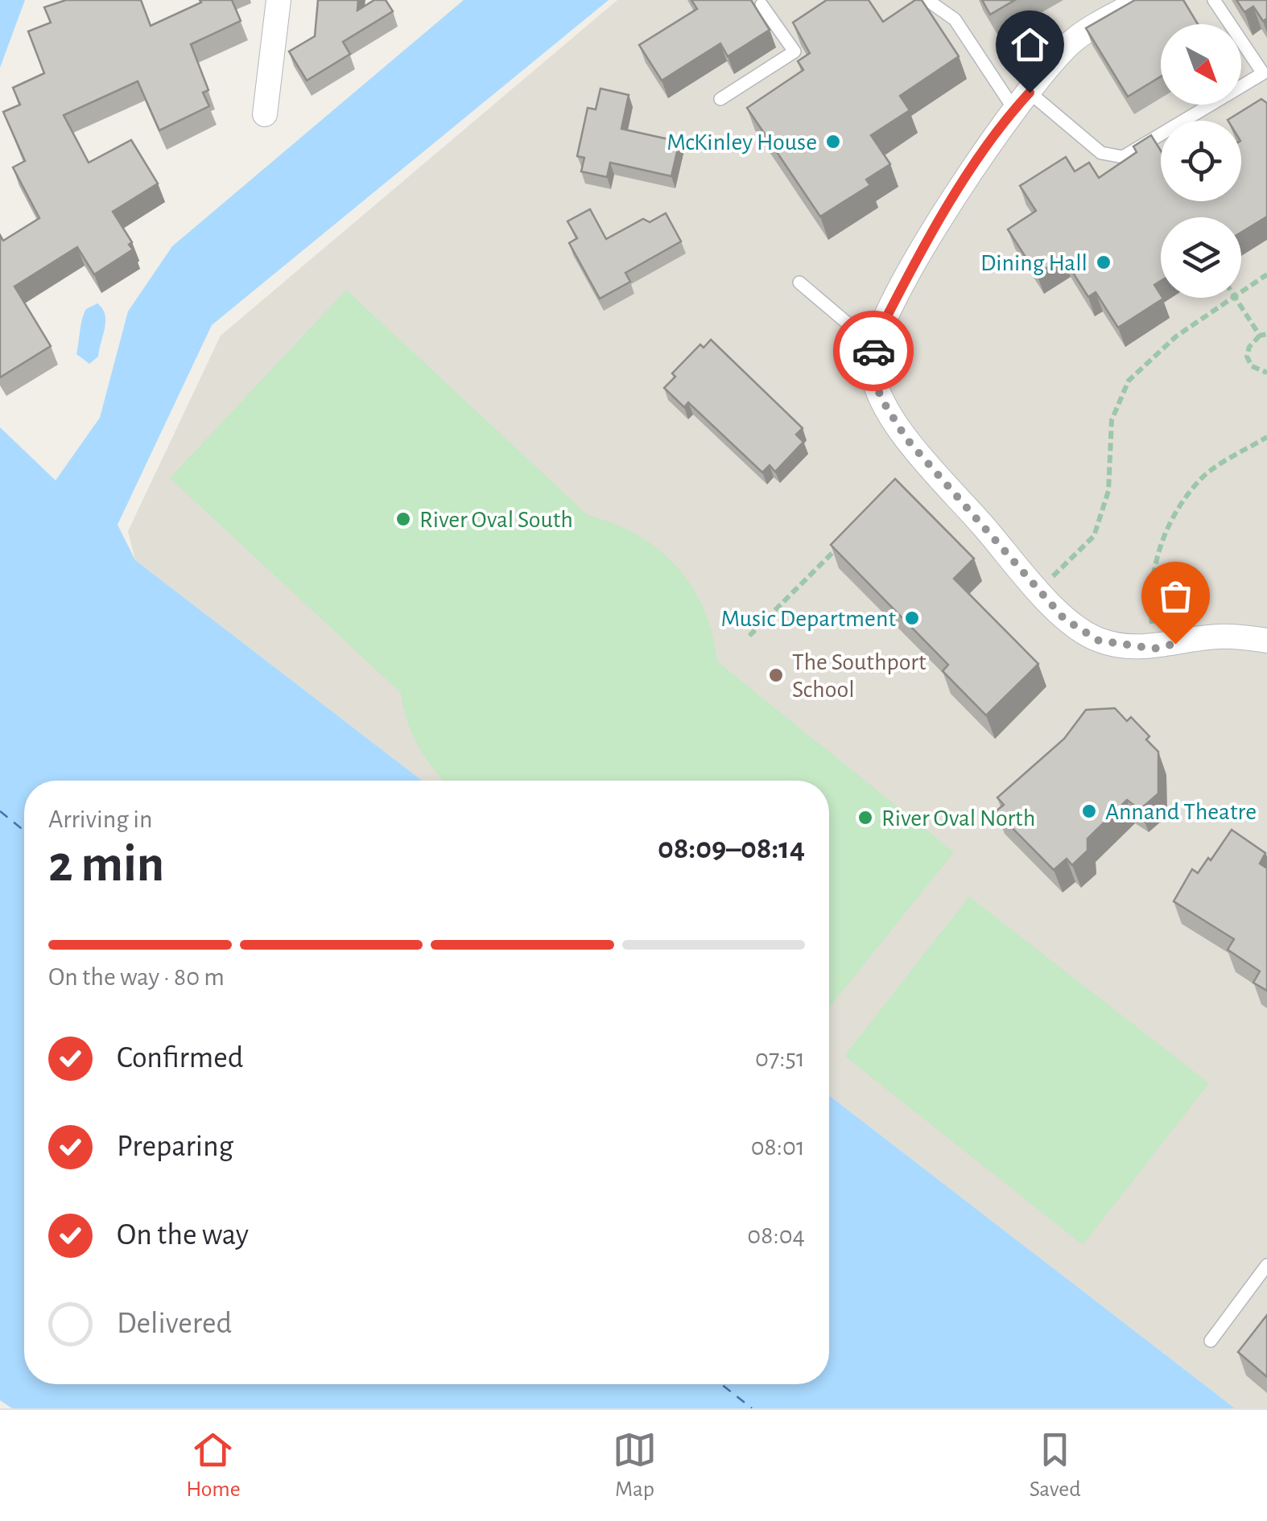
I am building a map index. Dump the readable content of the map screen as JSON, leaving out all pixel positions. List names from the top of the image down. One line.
{"places":["McKinley House","Dining Hall","River Oval South","Music Department","The Southport School","Annand Theatre","River Oval North"],"north":"bottom right","page":{"heading":["2 min","Arriving in","08:09–08:14"],"bar":"On the way · 80 m","list":[["Confirmed","07:51"],["Preparing","08:01"],["On the way","08:04"],"Delivered"],"tabs":["Home","Map","Saved"]}}
